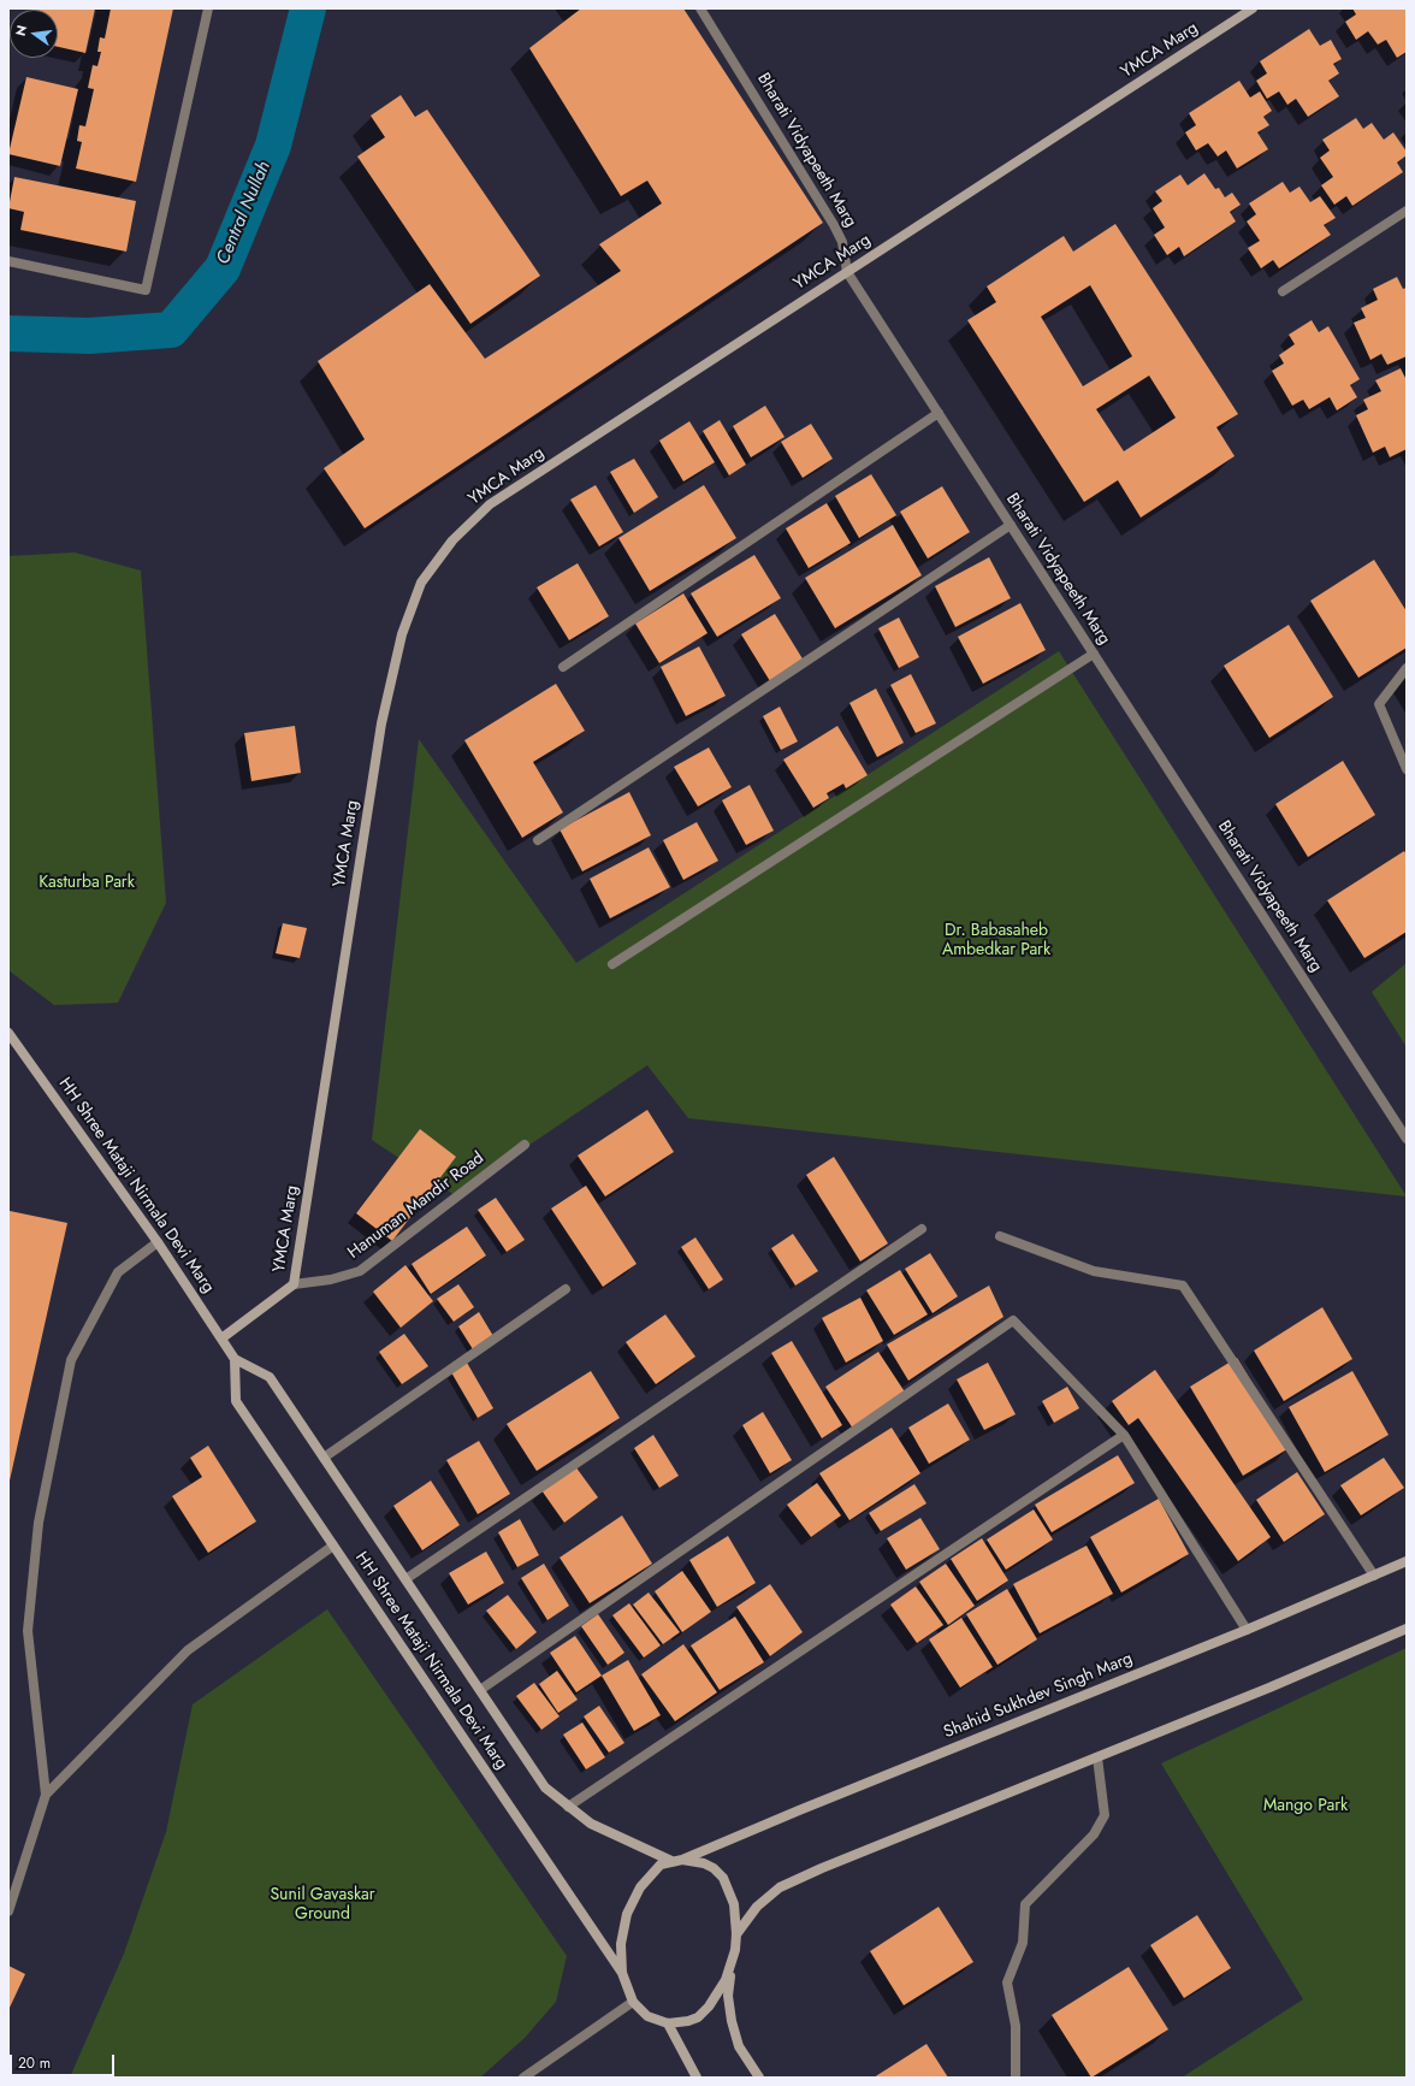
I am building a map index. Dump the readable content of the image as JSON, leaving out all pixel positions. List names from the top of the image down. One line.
{"streets":{"main road":["YMCA Marg","HH Shree Mataji Nirmala Devi Marg","Shahid Sukhdev Singh Marg"],"street":["Bharati Vidyapeeth Marg","Hanuman Mandir Road"]},"crossings":[["YMCA Marg","Bharati Vidyapeeth Marg"],["YMCA Marg","HH Shree Mataji Nirmala Devi Marg"],["YMCA Marg","Hanuman Mandir Road"],["HH Shree Mataji Nirmala Devi Marg","Shahid Sukhdev Singh Marg"]],"water":["Central Nullah"],"parks":["Kasturba Park","Dr. Babasaheb Ambedkar Park","Mango Park","Sunil Gavaskar Ground"],"scale_bar":"20 m","north":"left"}
